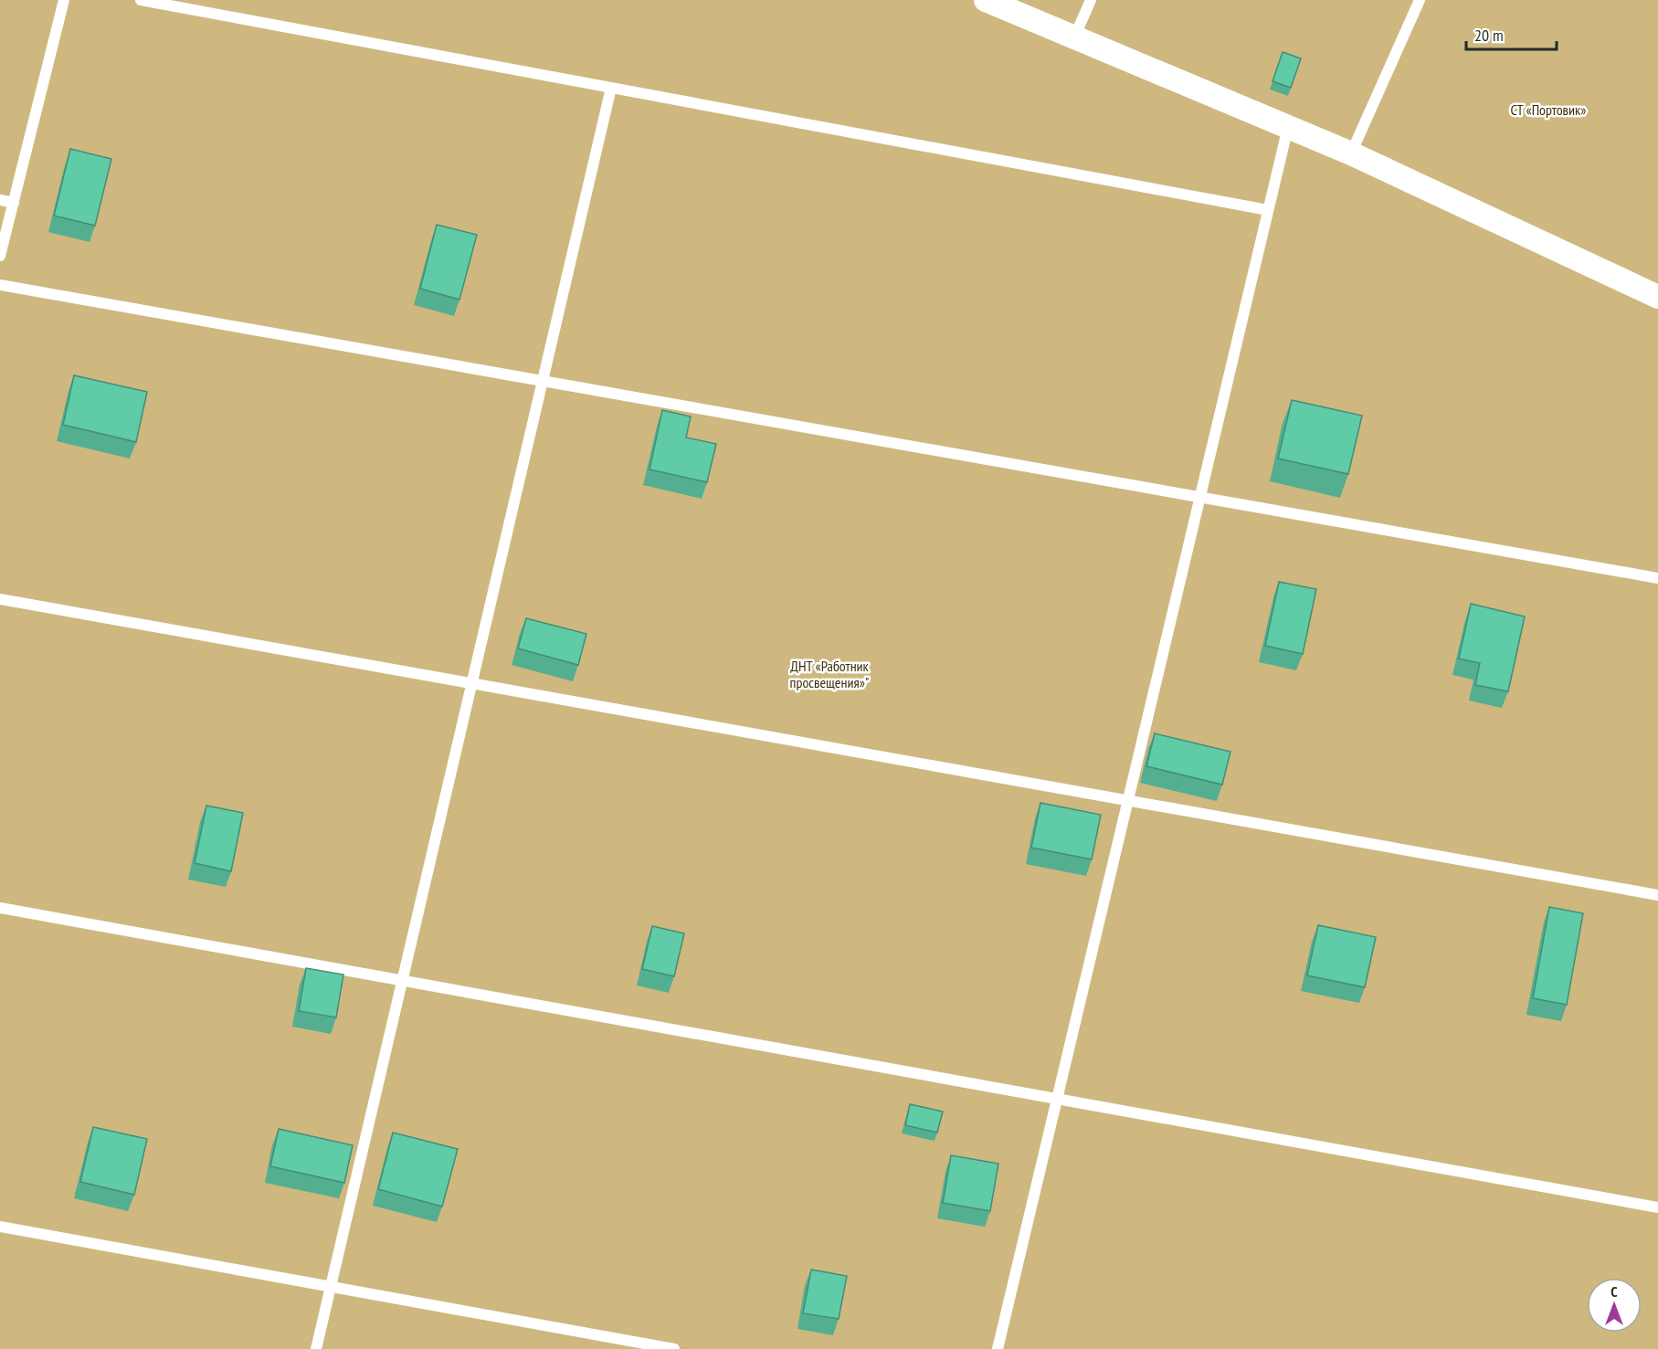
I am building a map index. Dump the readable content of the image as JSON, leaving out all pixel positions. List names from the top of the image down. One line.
{"parks":["СТ «Портовик»","ДНТ «Работник просвещения»\""],"scale_bar":"20 m","north":"top"}
